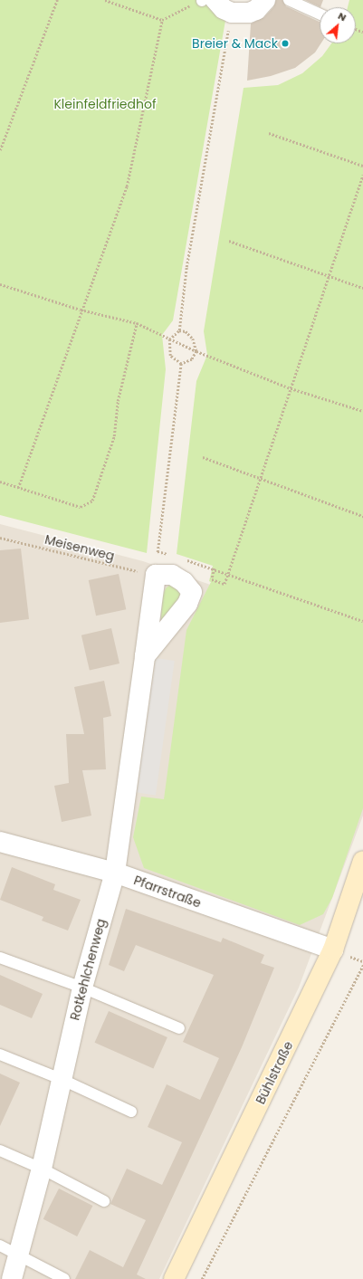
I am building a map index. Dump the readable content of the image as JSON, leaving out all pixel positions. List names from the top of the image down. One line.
{"streets":{"main road":["Bühlstraße"],"street":["Pfarrstraße","Rotkehlchenweg"],"path":["Meisenweg"]},"crossings":[["Meisenweg","Rotkehlchenweg"],["Pfarrstraße","Rotkehlchenweg"],["Pfarrstraße","Bühlstraße"]],"parks":["Kleinfeldfriedhof"],"places":["Breier & Mack"],"north":"top right"}
